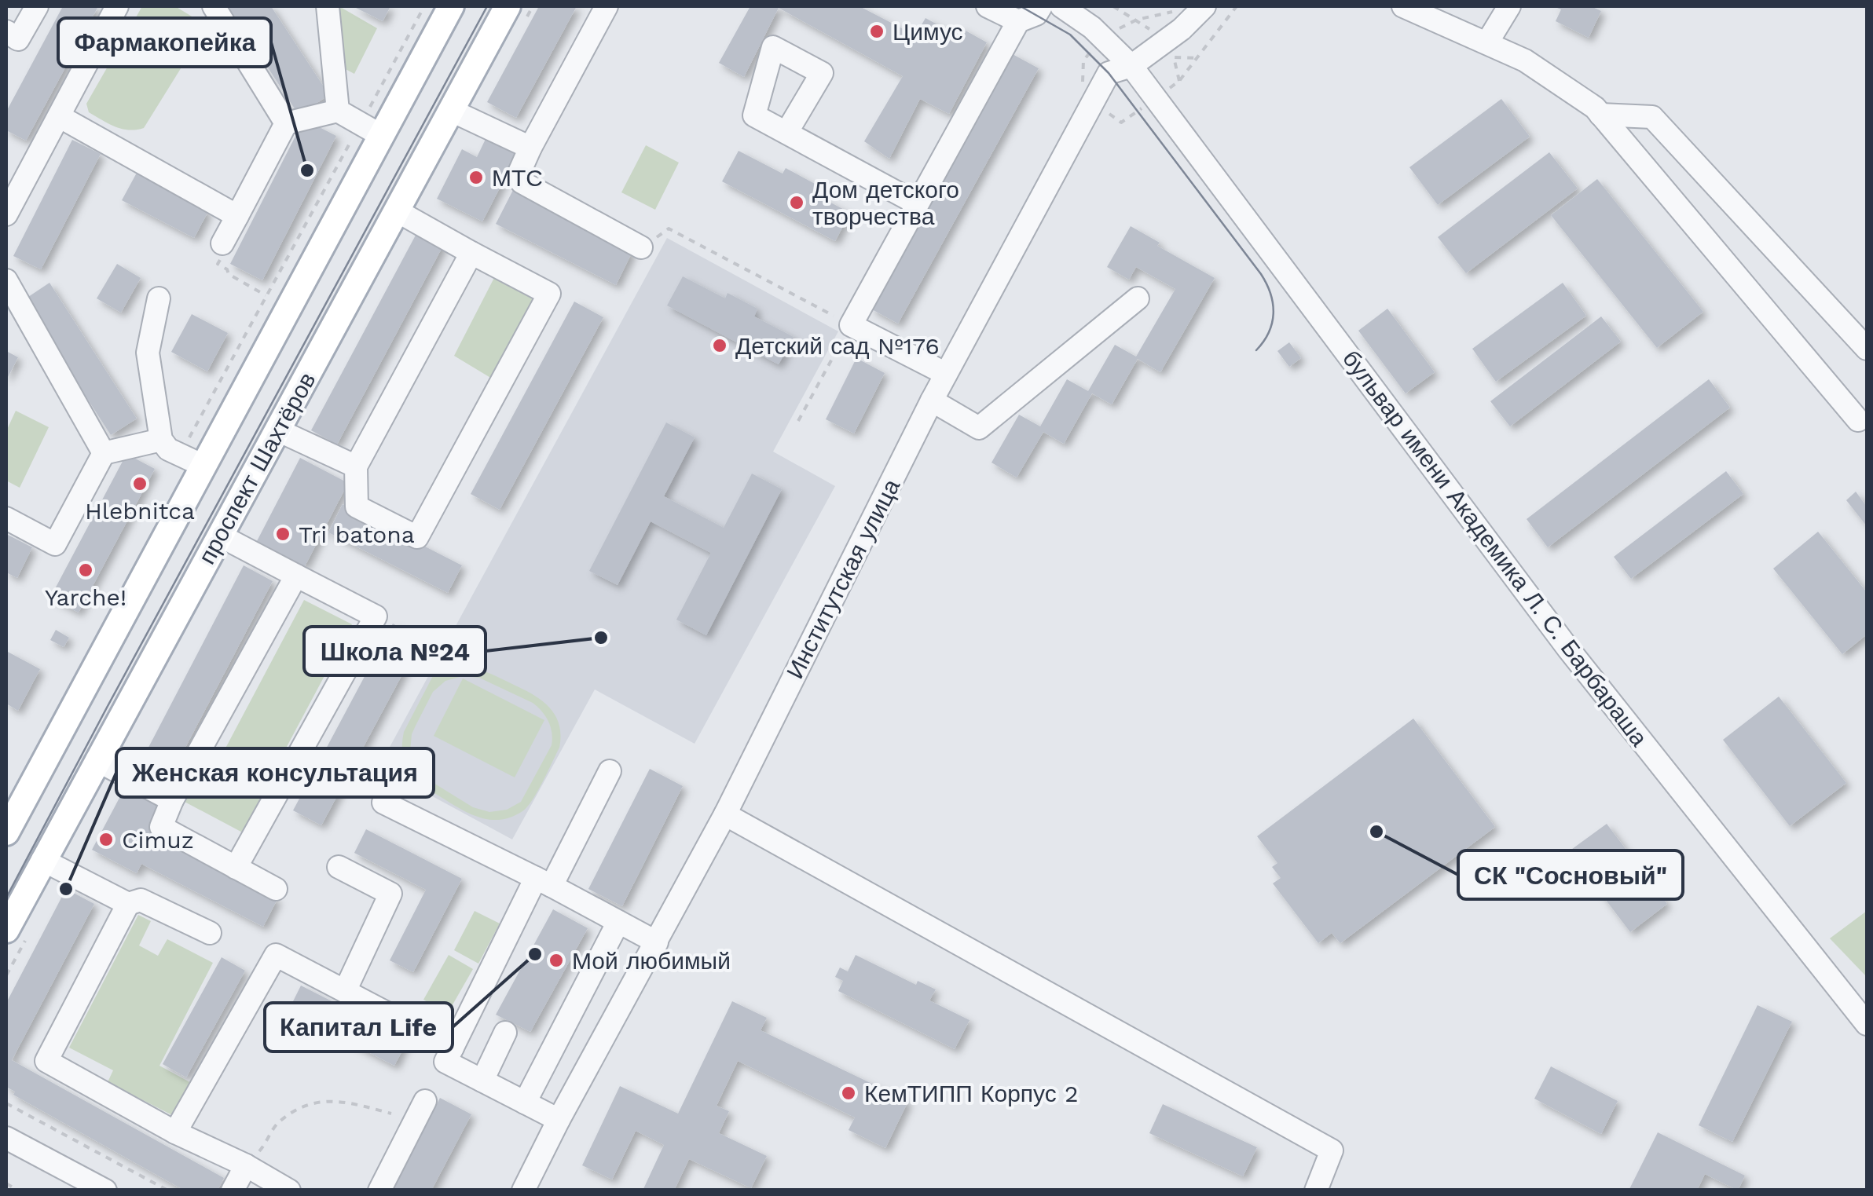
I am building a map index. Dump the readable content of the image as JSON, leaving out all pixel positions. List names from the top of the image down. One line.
{"streets":{"main road":["проспект Шахтёров"],"street":["бульвар имени Академика Л. С. Барбараша","Институтская улица"]},"crossings":[["бульвар имени Академика Л. С. Барбараша","Институтская улица"]],"places":["Цимус","Фармакопейка","МТС","Дом детского творчества","Детский сад №176","Hlebnitca","Tri batona","Yarche!","Школа №24","СК \"Сосновый\"","Cimuz","Женская консультация","Капитал Life","Мой любимый","КемТИПП Корпус 2"]}
